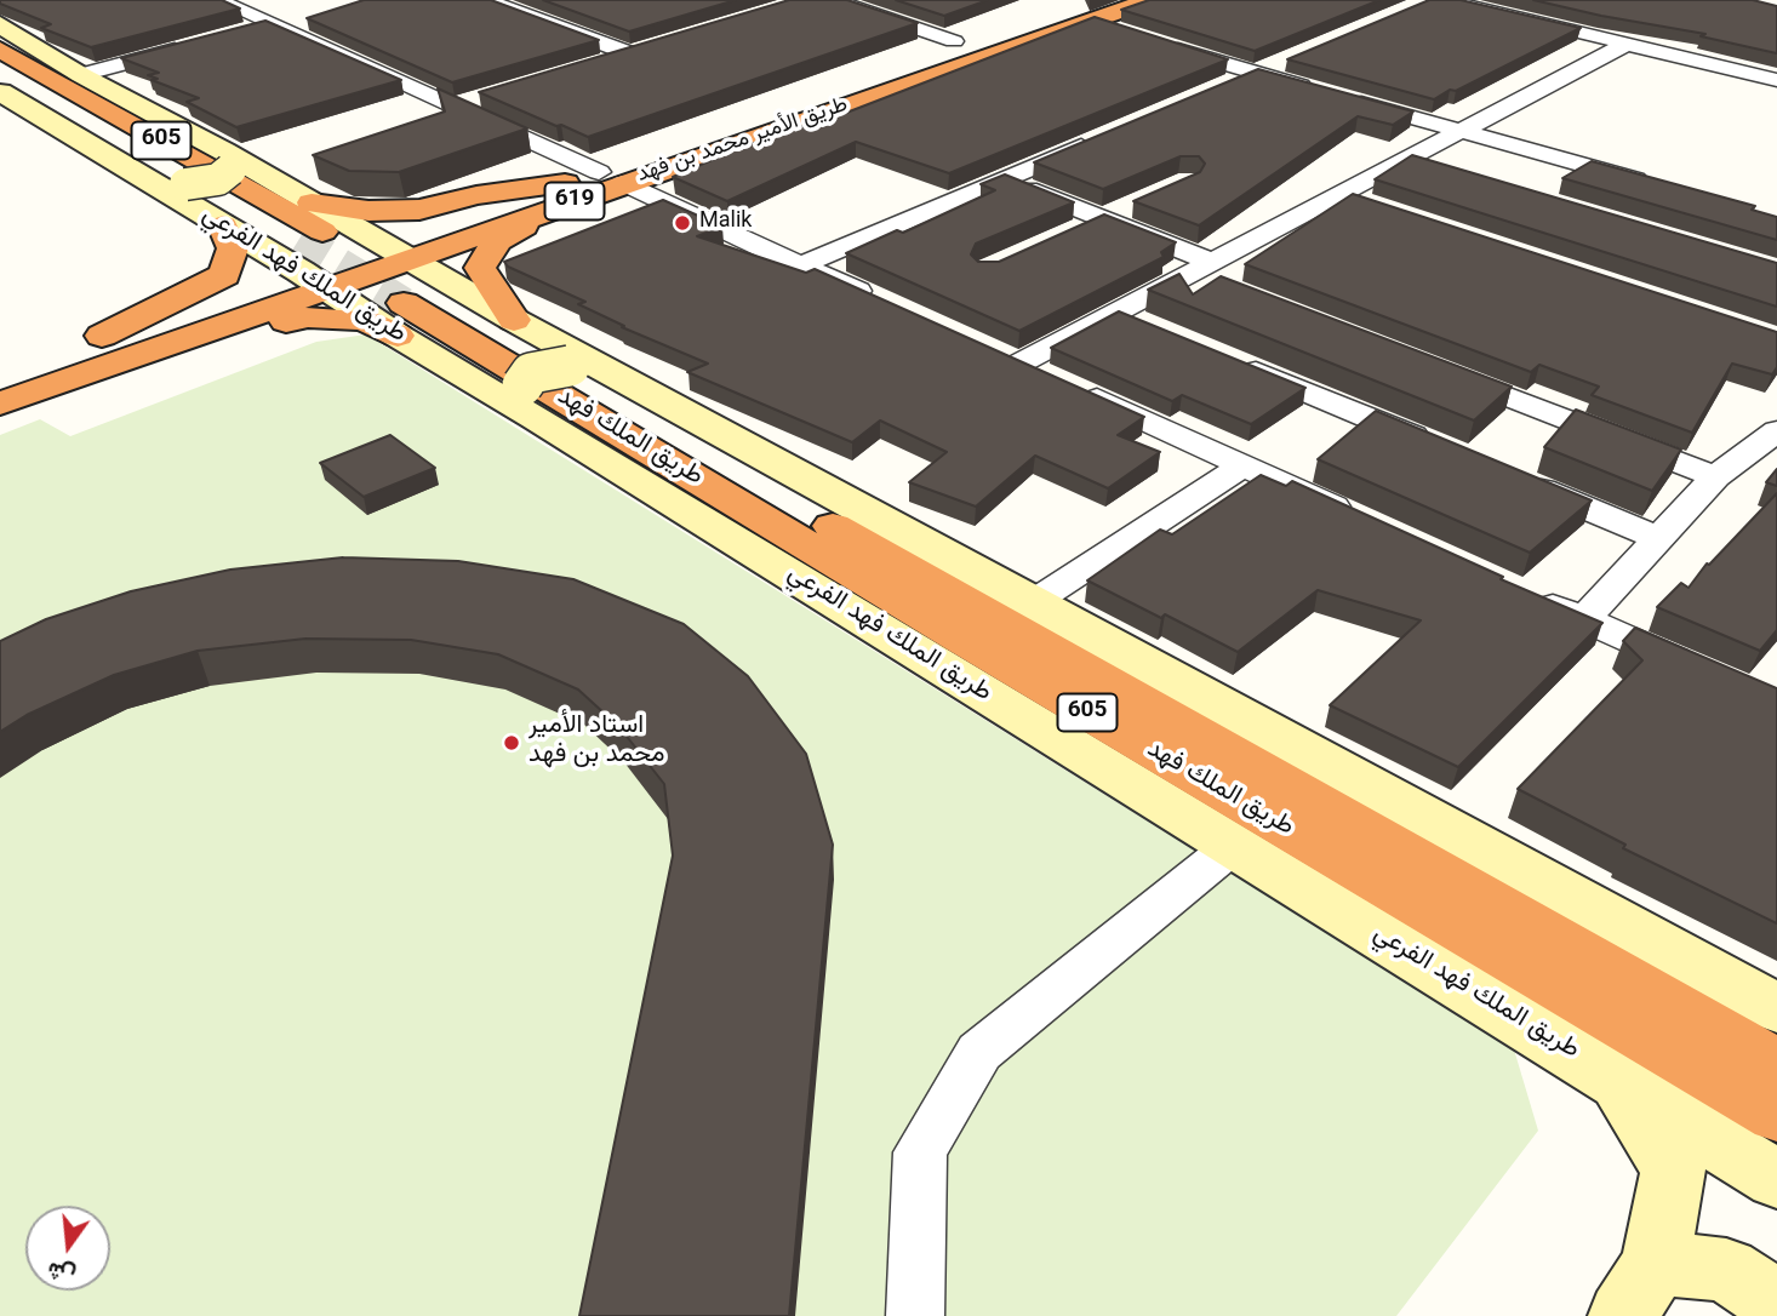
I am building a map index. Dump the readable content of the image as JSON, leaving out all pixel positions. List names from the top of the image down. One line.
{"streets":{"highway":["605","طريق الأمير محمد بن فهد","619","طريق الملك فهد"],"main road":["طريق الملك فهد الفرعي"]},"crossings":[["605","طريق الأمير محمد بن فهد"],["605","طريق الملك فهد الفرعي"],["طريق الأمير محمد بن فهد","طريق الملك فهد الفرعي"],["طريق الأمير محمد بن فهد","طريق الملك فهد"],["طريق الملك فهد الفرعي","طريق الملك فهد"]],"places":["Malik","استاد الأمير محمد بن فهد"],"north":"bottom"}
